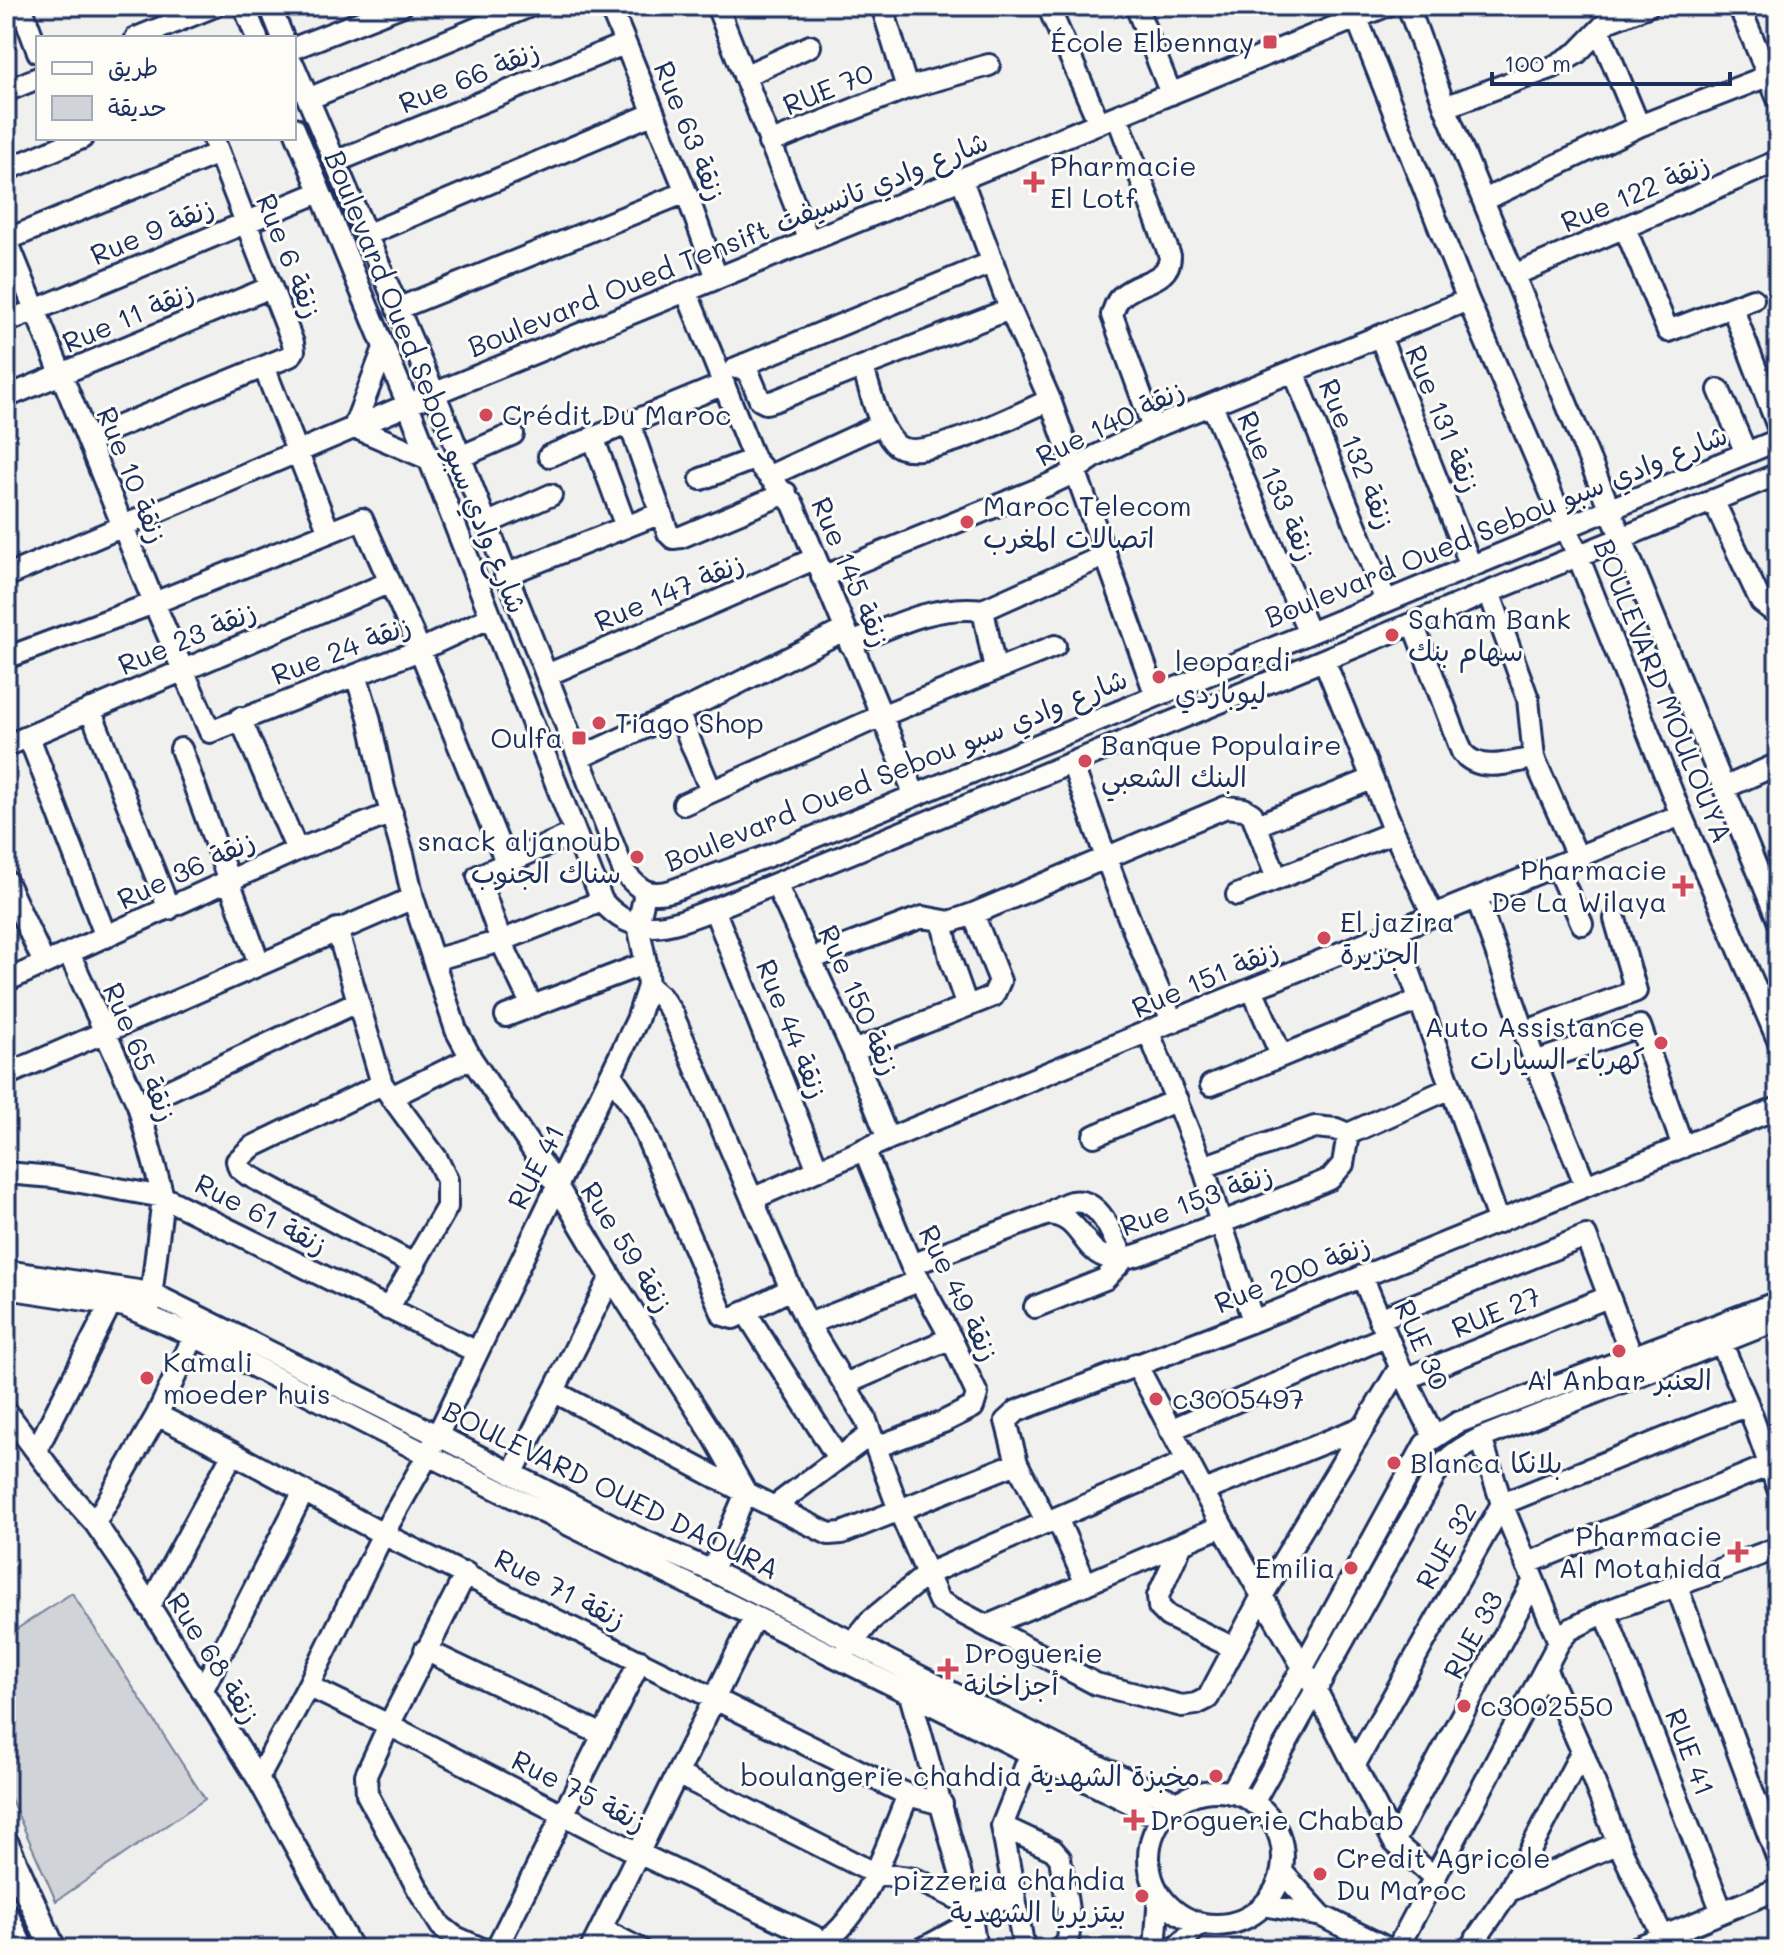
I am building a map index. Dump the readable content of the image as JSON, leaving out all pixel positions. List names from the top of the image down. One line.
{"streets":{"street":["Rue 66 زنقة","RUE 70","Rue 63 زنقة","Rue 122 زنقة","Rue 9 زنقة","Boulevard Oued Tensift شارع وادي تانسيفت","Rue 6 زنقة","Rue 11 زنقة","Boulevard Oued Sebou شارع وادي سبو","Rue 131 زنقة","Rue 140 زنقة","Rue 132 زنقة","Rue 10 زنقة","Rue 133 زنقة","Rue 145 زنقة","Rue 147 زنقة","Rue 23 زنقة","Rue 24 زنقة","BOULEVARD MOULOUYA","Rue 36 زنقة","Rue 151 زنقة","Rue 150 زنقة","Rue 44 زنقة","Rue 65 زنقة","RUE 41","Rue 153 زنقة","Rue 61 زنقة","Rue 59 زنقة","Rue 200 زنقة","Rue 49 زنقة","RUE 27","RUE 30","BOULEVARD OUED DAOURA","RUE 32","Rue 71 زنقة","RUE 33","Rue 68 زنقة","Rue 75 زنقة"]},"crossings":[["Rue 66 زنقة","Rue 63 زنقة"],["Rue 66 زنقة","Boulevard Oued Sebou شارع وادي سبو"],["Rue 63 زنقة","Boulevard Oued Tensift شارع وادي تانسيفت"],["Rue 122 زنقة","BOULEVARD MOULOUYA"],["Rue 9 زنقة","Rue 6 زنقة"],["Rue 9 زنقة","Boulevard Oued Sebou شارع وادي سبو"],["Rue 9 زنقة","Rue 10 زنقة"],["Boulevard Oued Tensift شارع وادي تانسيفت","Boulevard Oued Sebou شارع وادي سبو"],["Boulevard Oued Tensift شارع وادي تانسيفت","Rue 10 زنقة"],["Boulevard Oued Tensift شارع وادي تانسيفت","Rue 145 زنقة"],["Boulevard Oued Tensift شارع وادي تانسيفت","BOULEVARD MOULOUYA"],["Rue 6 زنقة","Rue 11 زنقة"],["Rue 11 زنقة","Rue 10 زنقة"],["Boulevard Oued Sebou شارع وادي سبو","Rue 131 زنقة"],["Boulevard Oued Sebou شارع وادي سبو","Rue 132 زنقة"],["Boulevard Oued Sebou شارع وادي سبو","Rue 133 زنقة"],["Boulevard Oued Sebou شارع وادي سبو","Rue 145 زنقة"],["Boulevard Oued Sebou شارع وادي سبو","Rue 147 زنقة"],["Boulevard Oued Sebou شارع وادي سبو","Rue 24 زنقة"],["Boulevard Oued Sebou شارع وادي سبو","BOULEVARD MOULOUYA"],["Boulevard Oued Sebou شارع وادي سبو","Rue 150 زنقة"],["Boulevard Oued Sebou شارع وادي سبو","Rue 44 زنقة"],["Boulevard Oued Sebou شارع وادي سبو","RUE 41"],["Rue 131 زنقة","Rue 140 زنقة"],["Rue 140 زنقة","Rue 132 زنقة"],["Rue 140 زنقة","Rue 133 زنقة"],["Rue 140 زنقة","Rue 145 زنقة"],["Rue 140 زنقة","Rue 147 زنقة"],["Rue 140 زنقة","BOULEVARD MOULOUYA"],["Rue 10 زنقة","Rue 23 زنقة"],["Rue 10 زنقة","Rue 24 زنقة"],["Rue 145 زنقة","Rue 147 زنقة"],["Rue 24 زنقة","Rue 59 زنقة"],["BOULEVARD MOULOUYA","Rue 151 زنقة"],["Rue 36 زنقة","Rue 65 زنقة"],["Rue 36 زنقة","Rue 59 زنقة"],["Rue 151 زنقة","Rue 150 زنقة"],["Rue 151 زنقة","Rue 44 زنقة"],["Rue 151 زنقة","Rue 49 زنقة"],["Rue 65 زنقة","Rue 61 زنقة"],["Rue 65 زنقة","BOULEVARD OUED DAOURA"],["RUE 41","Rue 61 زنقة"],["RUE 41","Rue 59 زنقة"],["RUE 41","BOULEVARD OUED DAOURA"],["RUE 41","Rue 71 زنقة"],["RUE 41","Rue 68 زنقة"],["RUE 41","Rue 75 زنقة"],["Rue 153 زنقة","Rue 49 زنقة"],["Rue 200 زنقة","RUE 30"],["RUE 27","RUE 30"]],"places":{"transit":["École Elbennay","Oulfa"],"health":["Pharmacie El Lotf","Pharmacie De La Wilaya","Pharmacie Al Motahida","Droguerie أجزاخانة","Droguerie Chabab"],"other":["Crédit Du Maroc","Maroc Telecom اتصالات المغرب","Saham Bank سهام بنك","leopardi ليوباردي","Tiago Shop","Banque Populaire البنك الشعبي","snack aljanoub سناك الجنوب","El jazira الجزيرة","Auto Assistance كهرباء السيارات","Al Anbar العنبر","Kamali moeder huis","c3005497","Blanca بلانكا","Emilia","c3002550","boulangerie chahdia مخبزة الشهدية","Credit Agricole Du Maroc","pizzeria chahdia بيتزيريا الشهدية"]},"legend":["طريق","حديقة"],"scale_bar":"100 m"}
